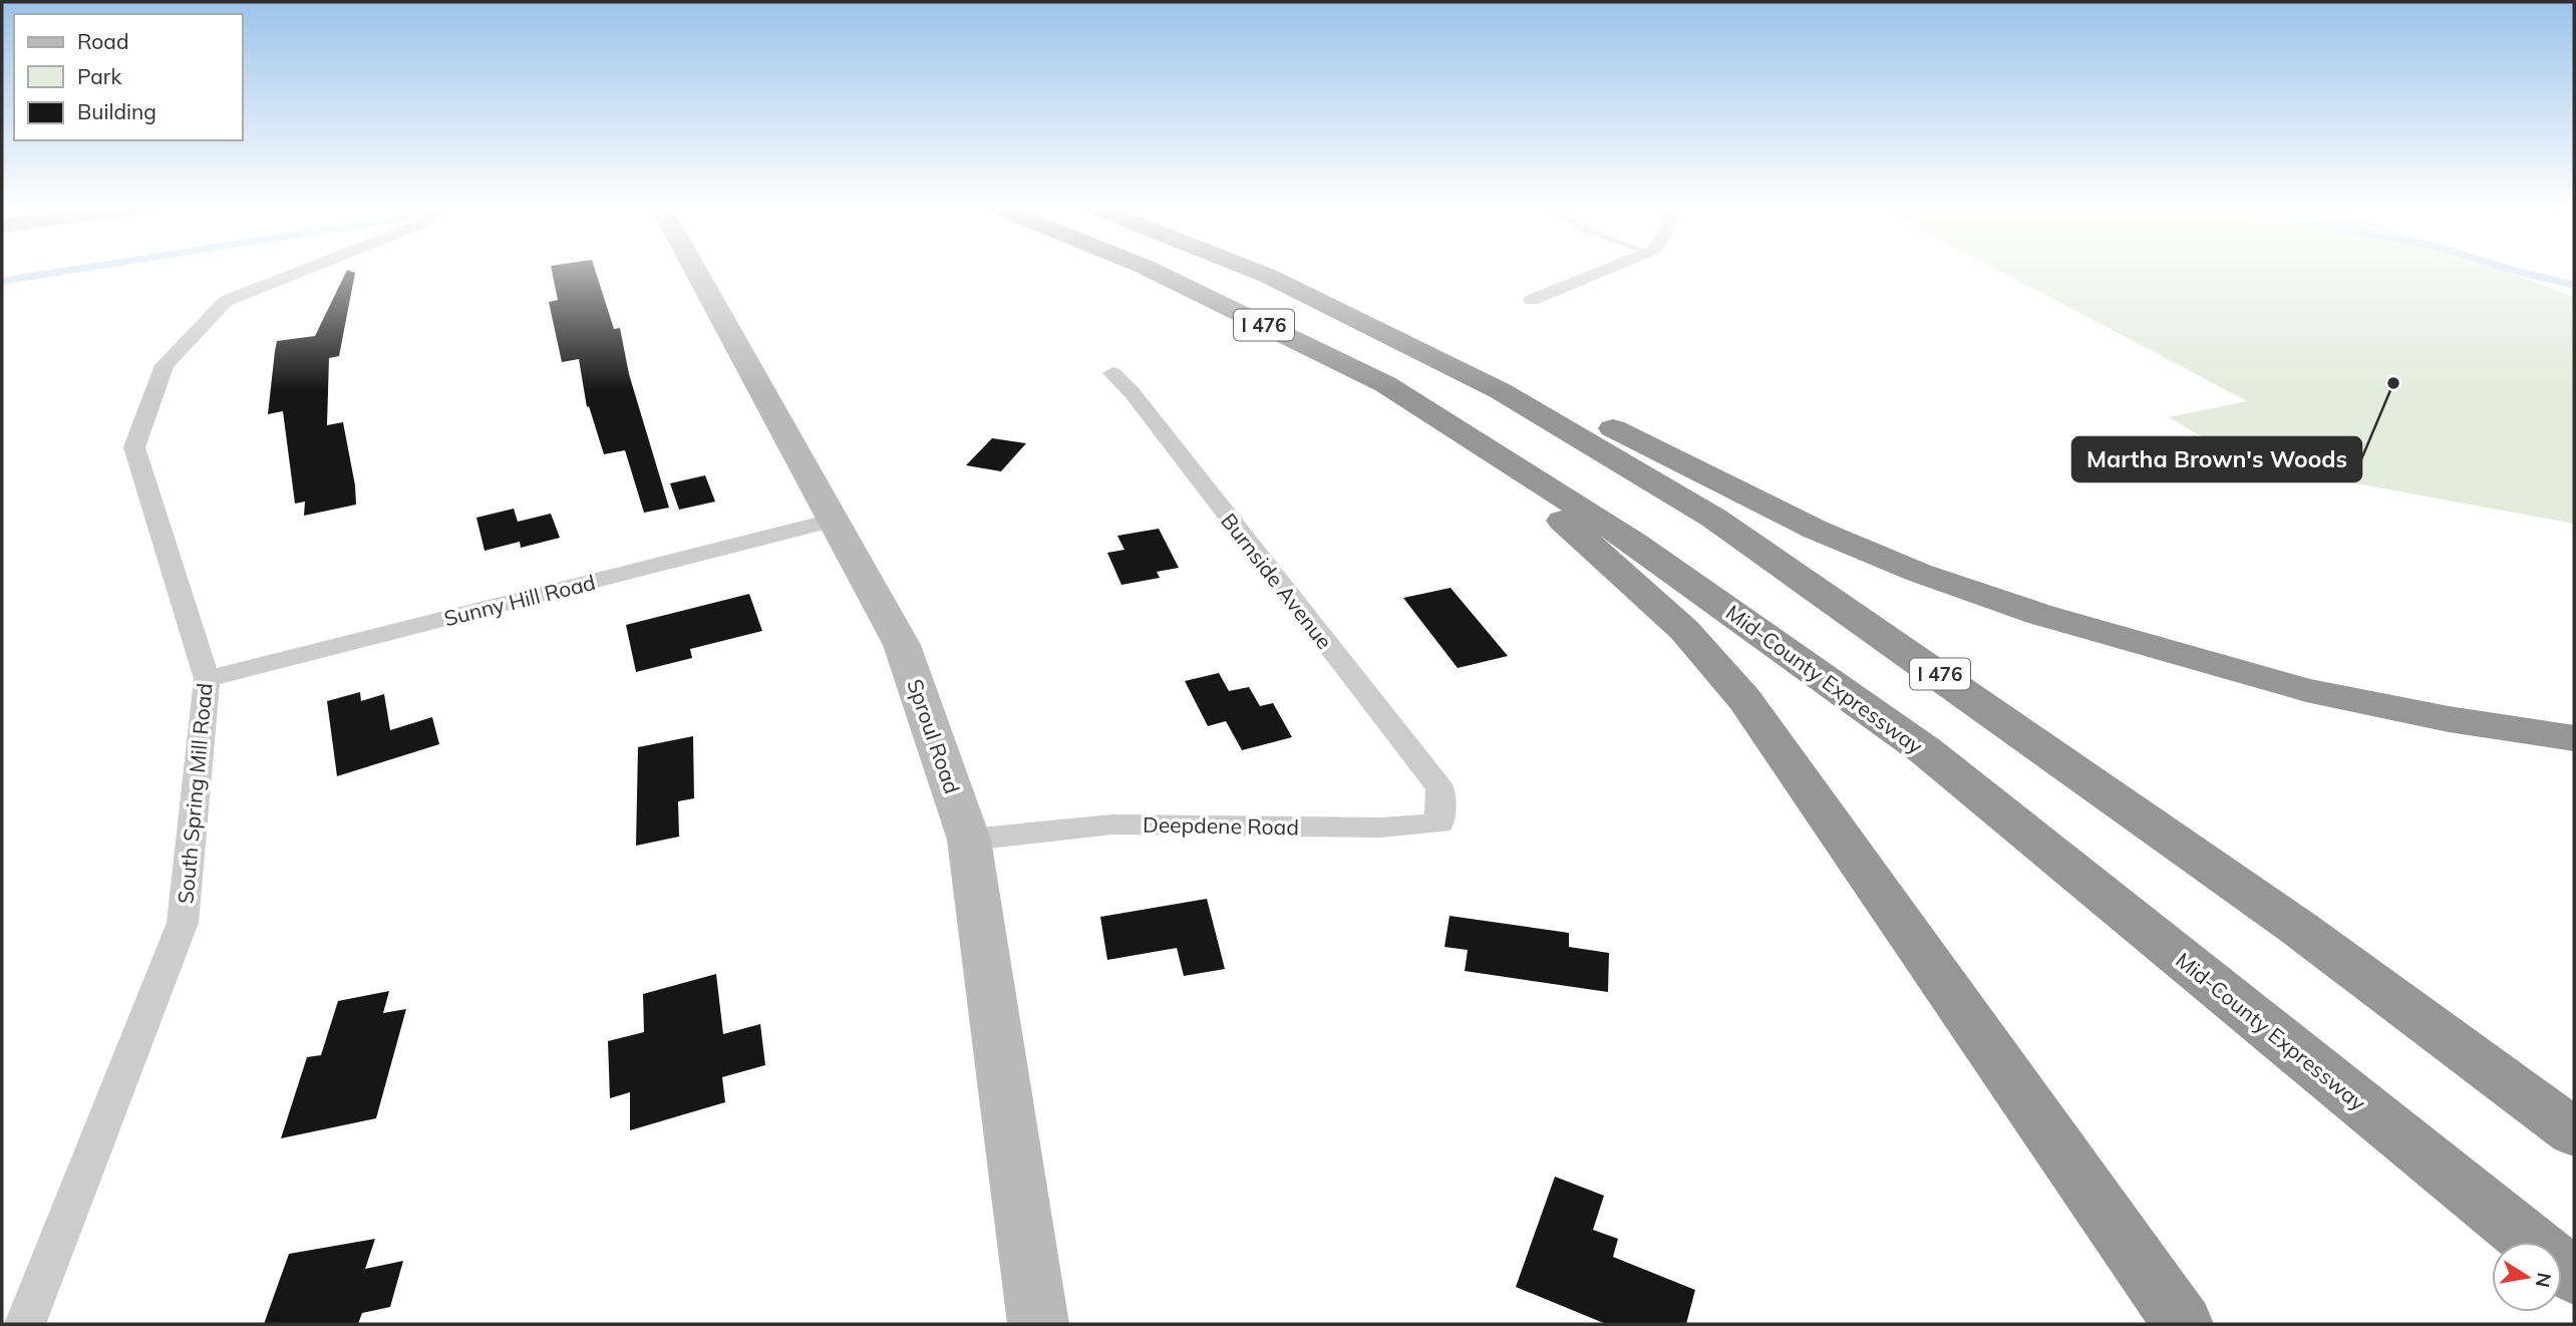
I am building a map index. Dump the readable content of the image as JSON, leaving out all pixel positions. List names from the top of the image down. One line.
{"streets":{"highway":["I 476","Mid-County Expressway"],"main road":["Sproul Road"],"street":["Burnside Avenue","Sunny Hill Road","South Spring Mill Road","Deepdene Road"]},"crossings":[["Burnside Avenue","Deepdene Road"],["Sunny Hill Road","Sproul Road"],["Sunny Hill Road","South Spring Mill Road"],["Sproul Road","Deepdene Road"]],"places":["Martha Brown's Woods"],"legend":["Road","Park","Building"],"north":"right"}
